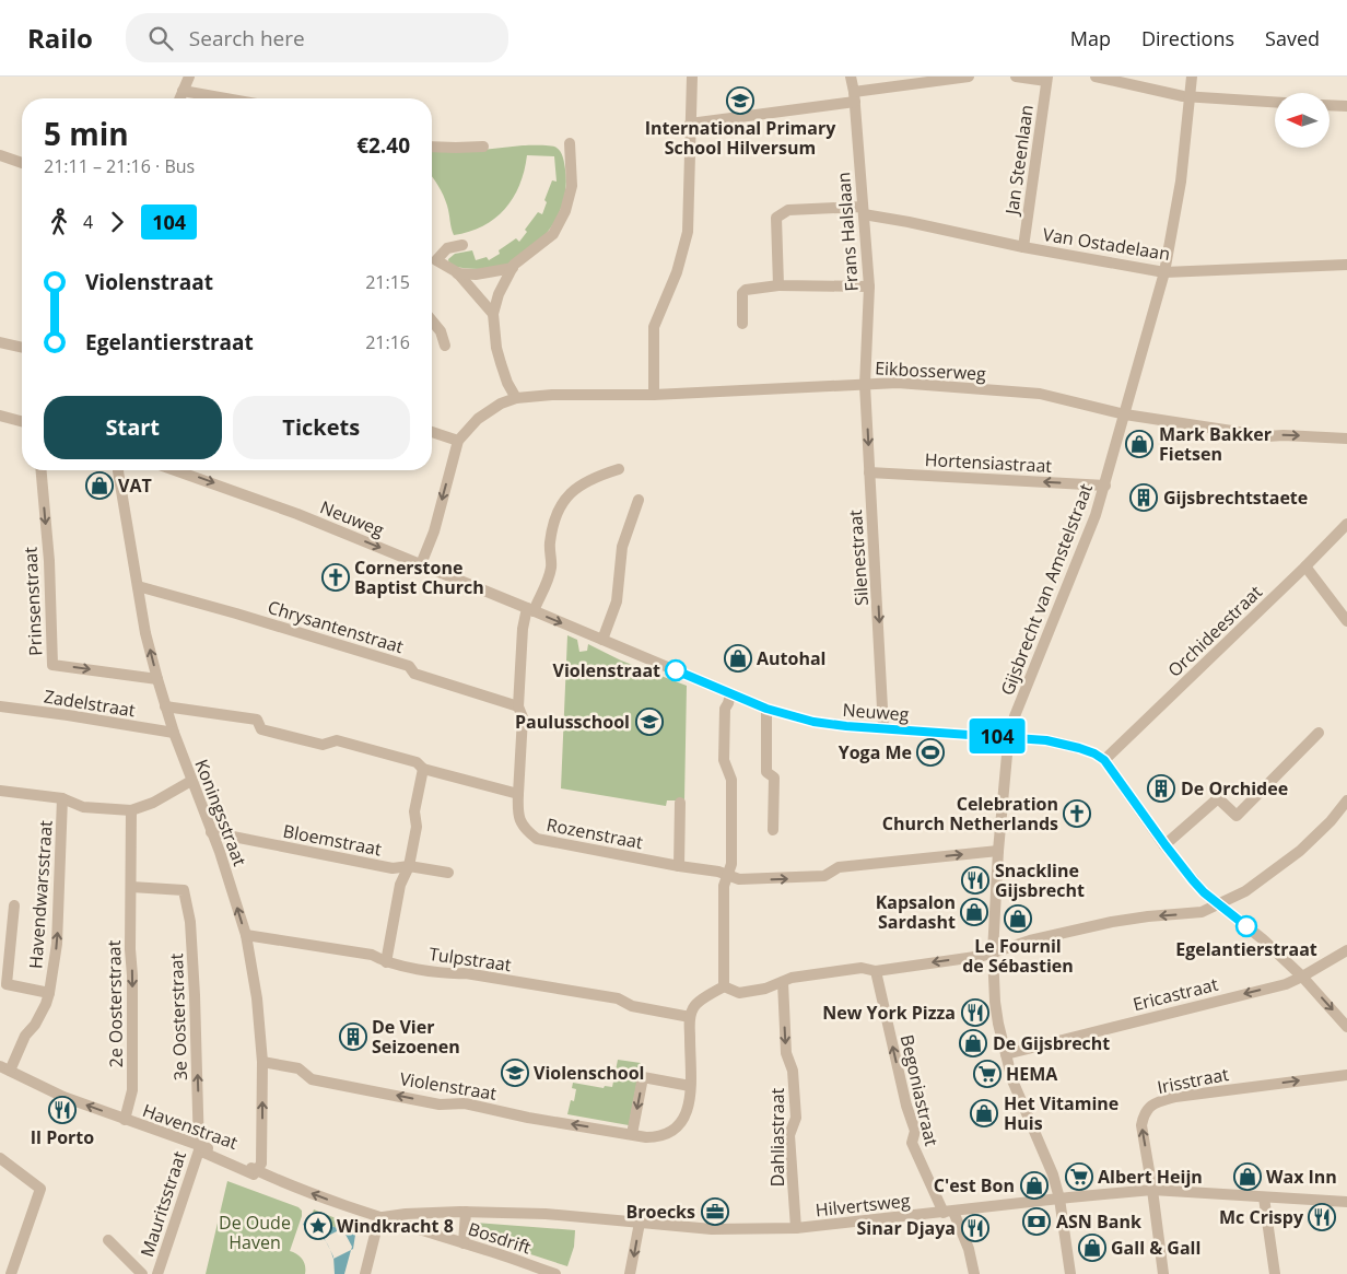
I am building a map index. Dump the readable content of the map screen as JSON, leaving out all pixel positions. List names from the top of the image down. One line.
{"streets":{"street":["Jan Steenlaan","Frans Halslaan","Van Ostadelaan","Eikbosserweg","Hortensiastraat","Neuweg","Silenestraat","Gijsbrecht van Amstelstraat","Prinsenstraat","Chrysantenstraat","Orchideestraat","Zadelstraat","Koningsstraat","Rozenstraat","Bloemstraat","Havendwarsstraat","Tulpstraat","Ericastraat","2e Oosterstraat","3e Oosterstraat","Irisstraat","Violenstraat","Begoniastraat","Havenstraat","Dahliastraat","Mauritsstraat","Hilvertsweg","Bosdrift"]},"crossings":[["Jan Steenlaan","Van Ostadelaan"],["Frans Halslaan","Van Ostadelaan"],["Frans Halslaan","Eikbosserweg"],["Frans Halslaan","Silenestraat"],["Van Ostadelaan","Gijsbrecht van Amstelstraat"],["Eikbosserweg","Silenestraat"],["Eikbosserweg","Gijsbrecht van Amstelstraat"],["Hortensiastraat","Silenestraat"],["Hortensiastraat","Gijsbrecht van Amstelstraat"],["Neuweg","Silenestraat"],["Neuweg","Gijsbrecht van Amstelstraat"],["Neuweg","Orchideestraat"],["Neuweg","Rozenstraat"],["Neuweg","Ericastraat"],["Gijsbrecht van Amstelstraat","Rozenstraat"],["Gijsbrecht van Amstelstraat","Ericastraat"],["Gijsbrecht van Amstelstraat","Hilvertsweg"],["Prinsenstraat","Koningsstraat"],["Chrysantenstraat","Koningsstraat"],["Chrysantenstraat","Rozenstraat"],["Zadelstraat","Koningsstraat"],["Koningsstraat","Bloemstraat"],["Koningsstraat","Tulpstraat"],["Koningsstraat","Violenstraat"],["Koningsstraat","Havenstraat"],["Havendwarsstraat","Havenstraat"],["Tulpstraat","Violenstraat"],["2e Oosterstraat","3e Oosterstraat"],["2e Oosterstraat","Havenstraat"],["3e Oosterstraat","Havenstraat"],["3e Oosterstraat","Mauritsstraat"],["Irisstraat","Hilvertsweg"],["Begoniastraat","Hilvertsweg"],["Havenstraat","Mauritsstraat"],["Havenstraat","Hilvertsweg"],["Havenstraat","Bosdrift"],["Dahliastraat","Hilvertsweg"],["Hilvertsweg","Bosdrift"]],"one_way":["Hortensiastraat","Silenestraat","Koningsstraat","Rozenstraat","Havendwarsstraat","Ericastraat","2e Oosterstraat","3e Oosterstraat","Violenstraat","Begoniastraat","Havenstraat","Dahliastraat"],"parks":["De Oude Haven"],"places":{"school or university":["International Primary School Hilversum","Paulusschool","Violenschool"],"shop":["Mark Bakker Fietsen","VAT","Autohal","Kapsalon Sardasht","Le Fournil de Sébastien","De Gijsbrecht","Het Vitamine Huis","Wax Inn","C'est Bon","Gall & Gall"],"building":["Gijsbrechtstaete","De Orchidee","De Vier Seizoenen"],"church":["Cornerstone Baptist Church","Celebration Church Netherlands"],"other":["Violenstraat","Egelantierstraat"],"sports":["Yoga Me"],"restaurant":["Snackline Gijsbrecht","New York Pizza","Il Porto","Mc Crispy","Sinar Djaya"],"supermarket":["HEMA","Albert Heijn"],"office":["Broecks"],"bank":["ASN Bank"],"place":["Windkracht 8"]},"lines":["bus line 104"],"north":"left","page":{"header":"Railo","search":"Search here","nav":["Map","Directions","Saved"],"on_map":"104","heading":["5 min","21:11 – 21:16 · Bus","€2.40"],"legs":["4","104"],"list":[{"name":"Violenstraat","value":"21:15"},{"name":"Egelantierstraat","value":"21:16"}],"buttons":["Start","Tickets"]}}
